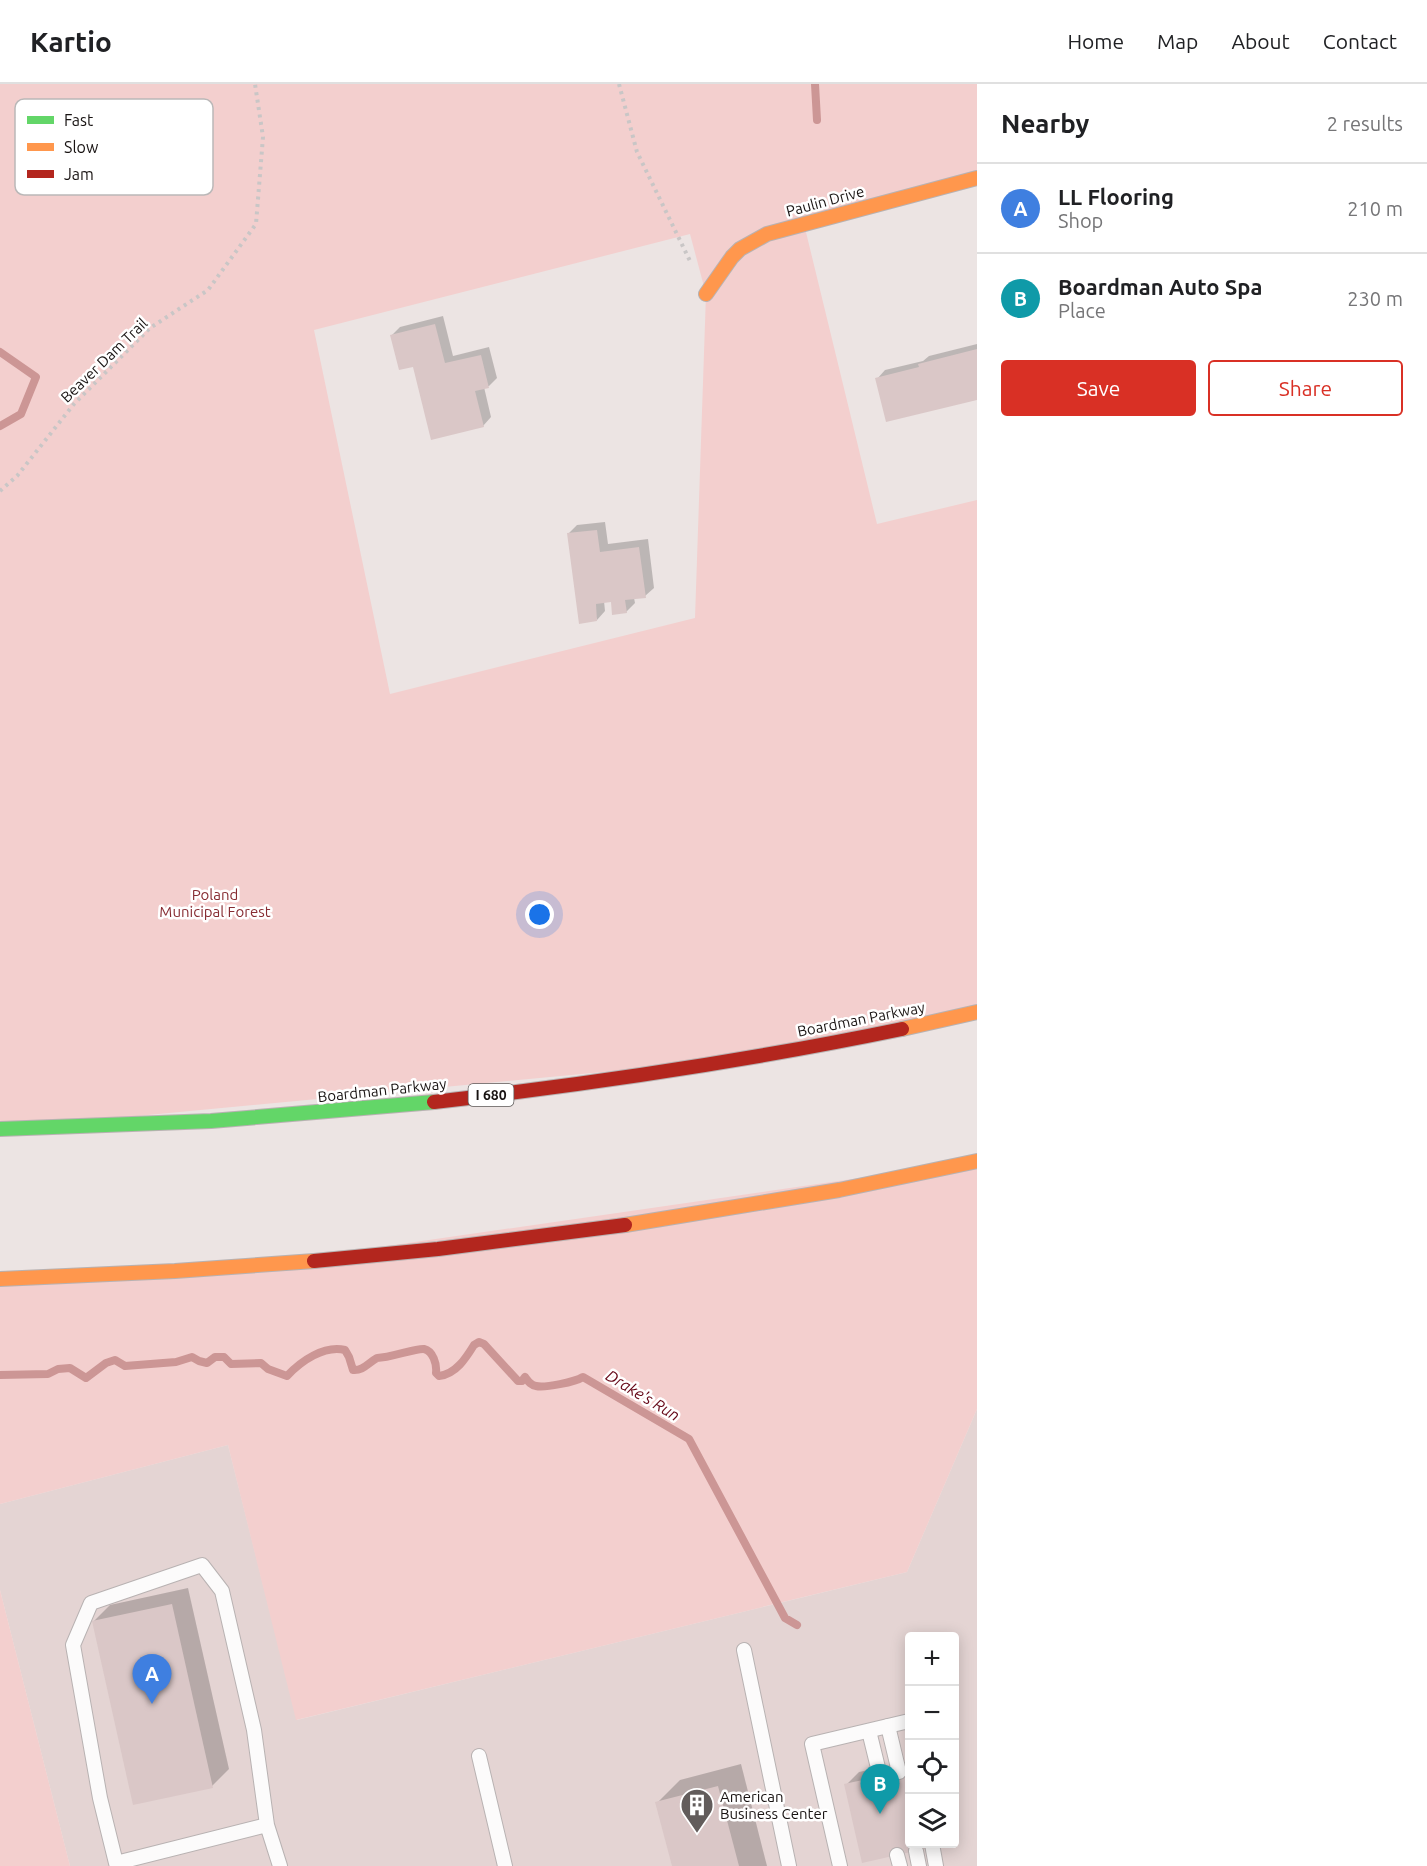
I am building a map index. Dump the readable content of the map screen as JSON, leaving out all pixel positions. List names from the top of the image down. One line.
{"streets":{"main road":["Paulin Drive","Boardman Parkway","I 680"],"path":["Beaver Dam Trail"]},"water":["Drake's Run"],"parks":["Poland Municipal Forest"],"places":{"building":["American Business Center"]},"legend":["Fast","Slow","Jam"],"page":{"header":"Kartio","nav":["Home","Map","About","Contact"],"heading":["Nearby","2 results"],"list":[{"mark":"A","name":"LL Flooring","note":"Shop","value":"210 m"},{"mark":"B","name":"Boardman Auto Spa","note":"Place","value":"230 m"}],"buttons":["Save","Share"],"map_buttons":["+","−"],"pins":["A","B"]}}
